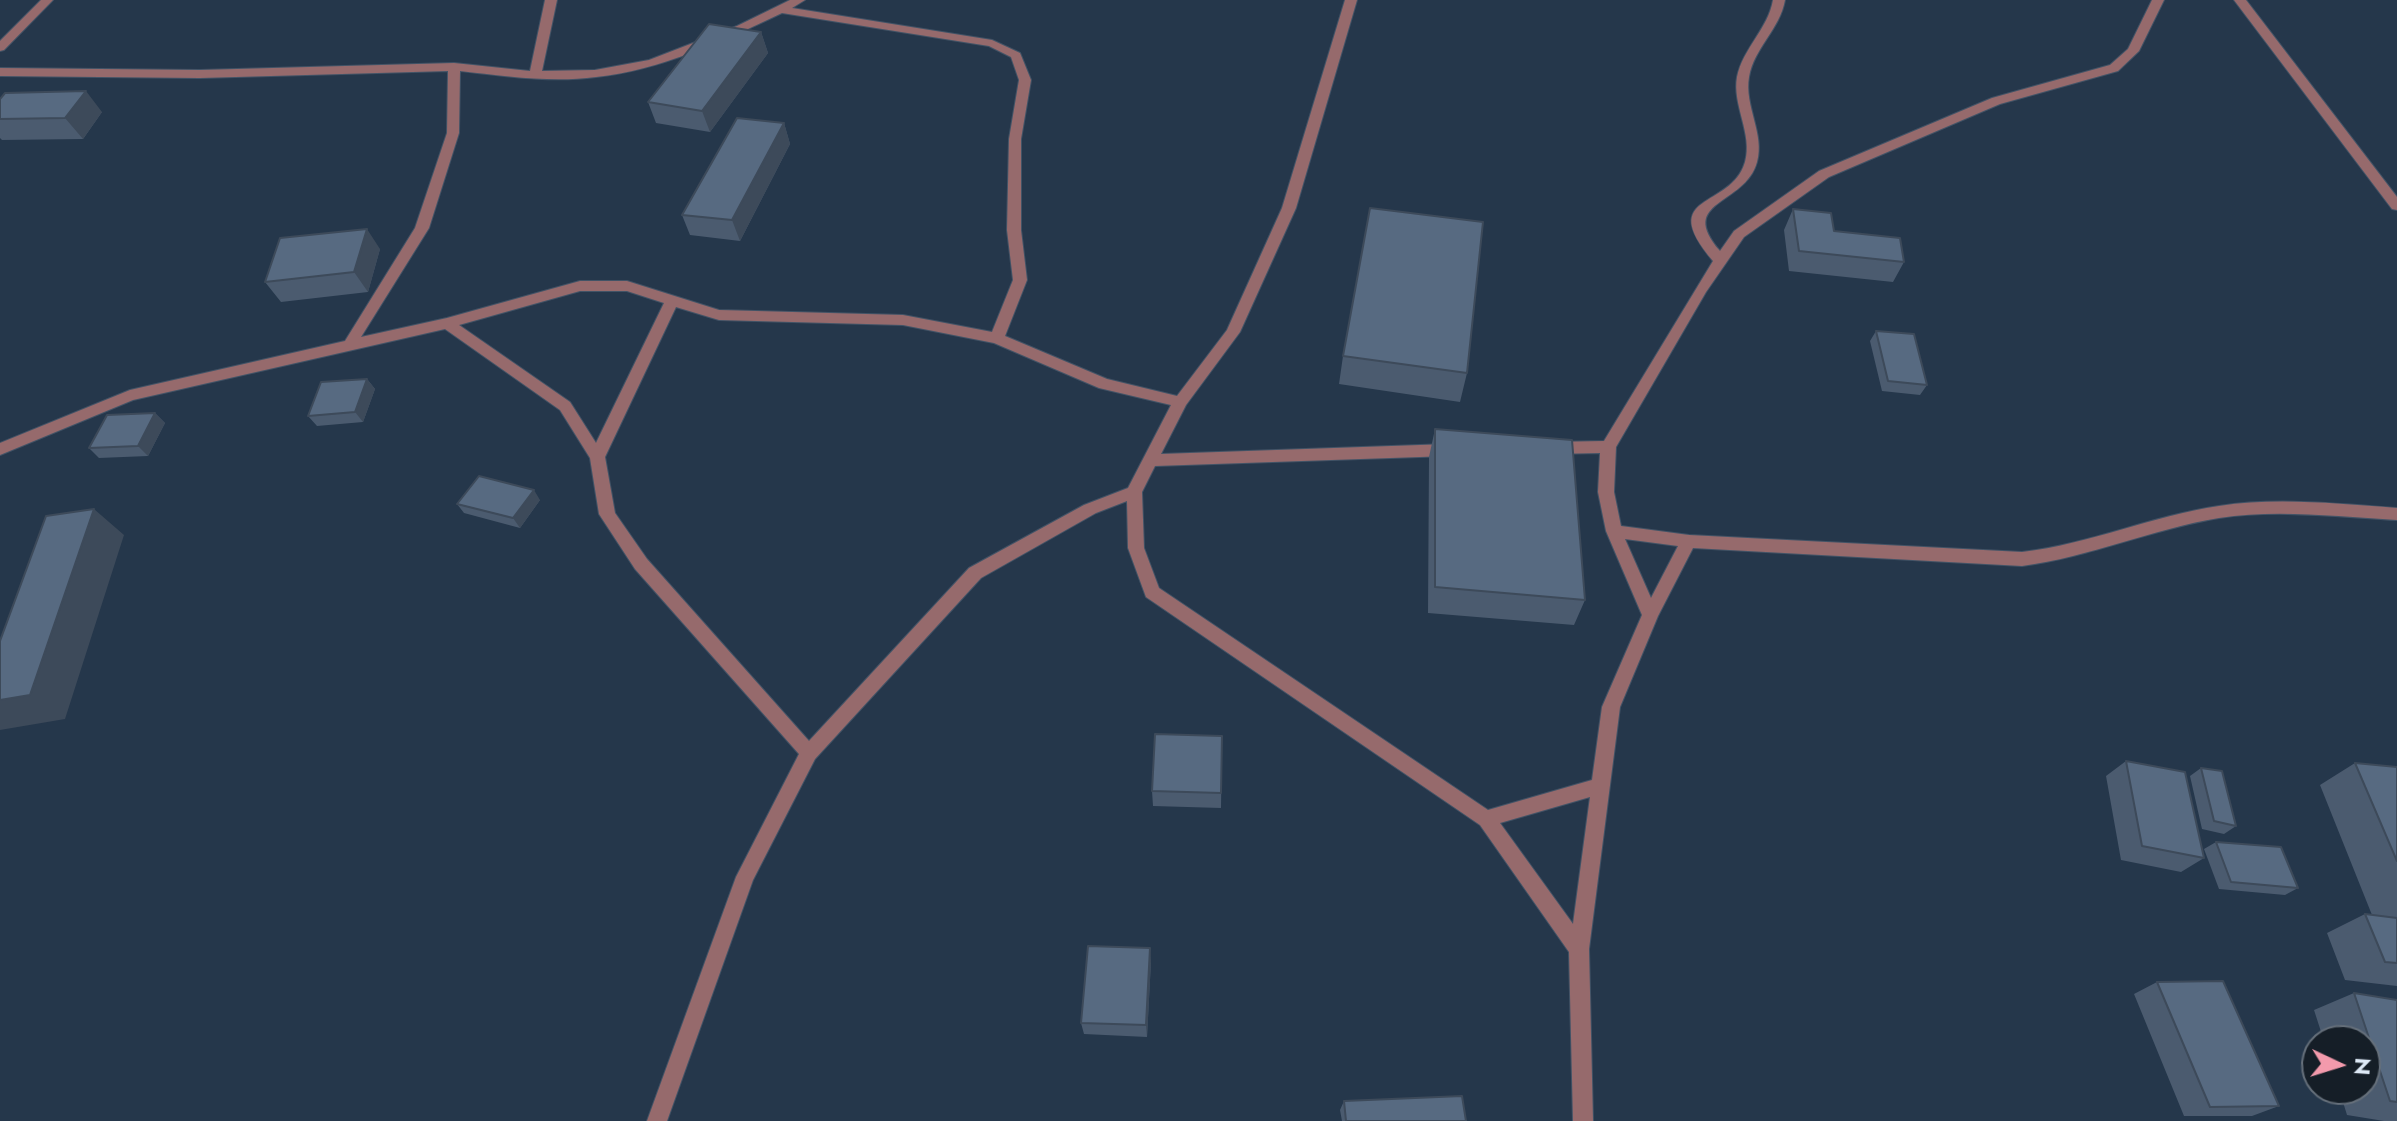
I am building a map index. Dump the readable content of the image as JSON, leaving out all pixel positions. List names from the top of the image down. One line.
{"north":"right"}
